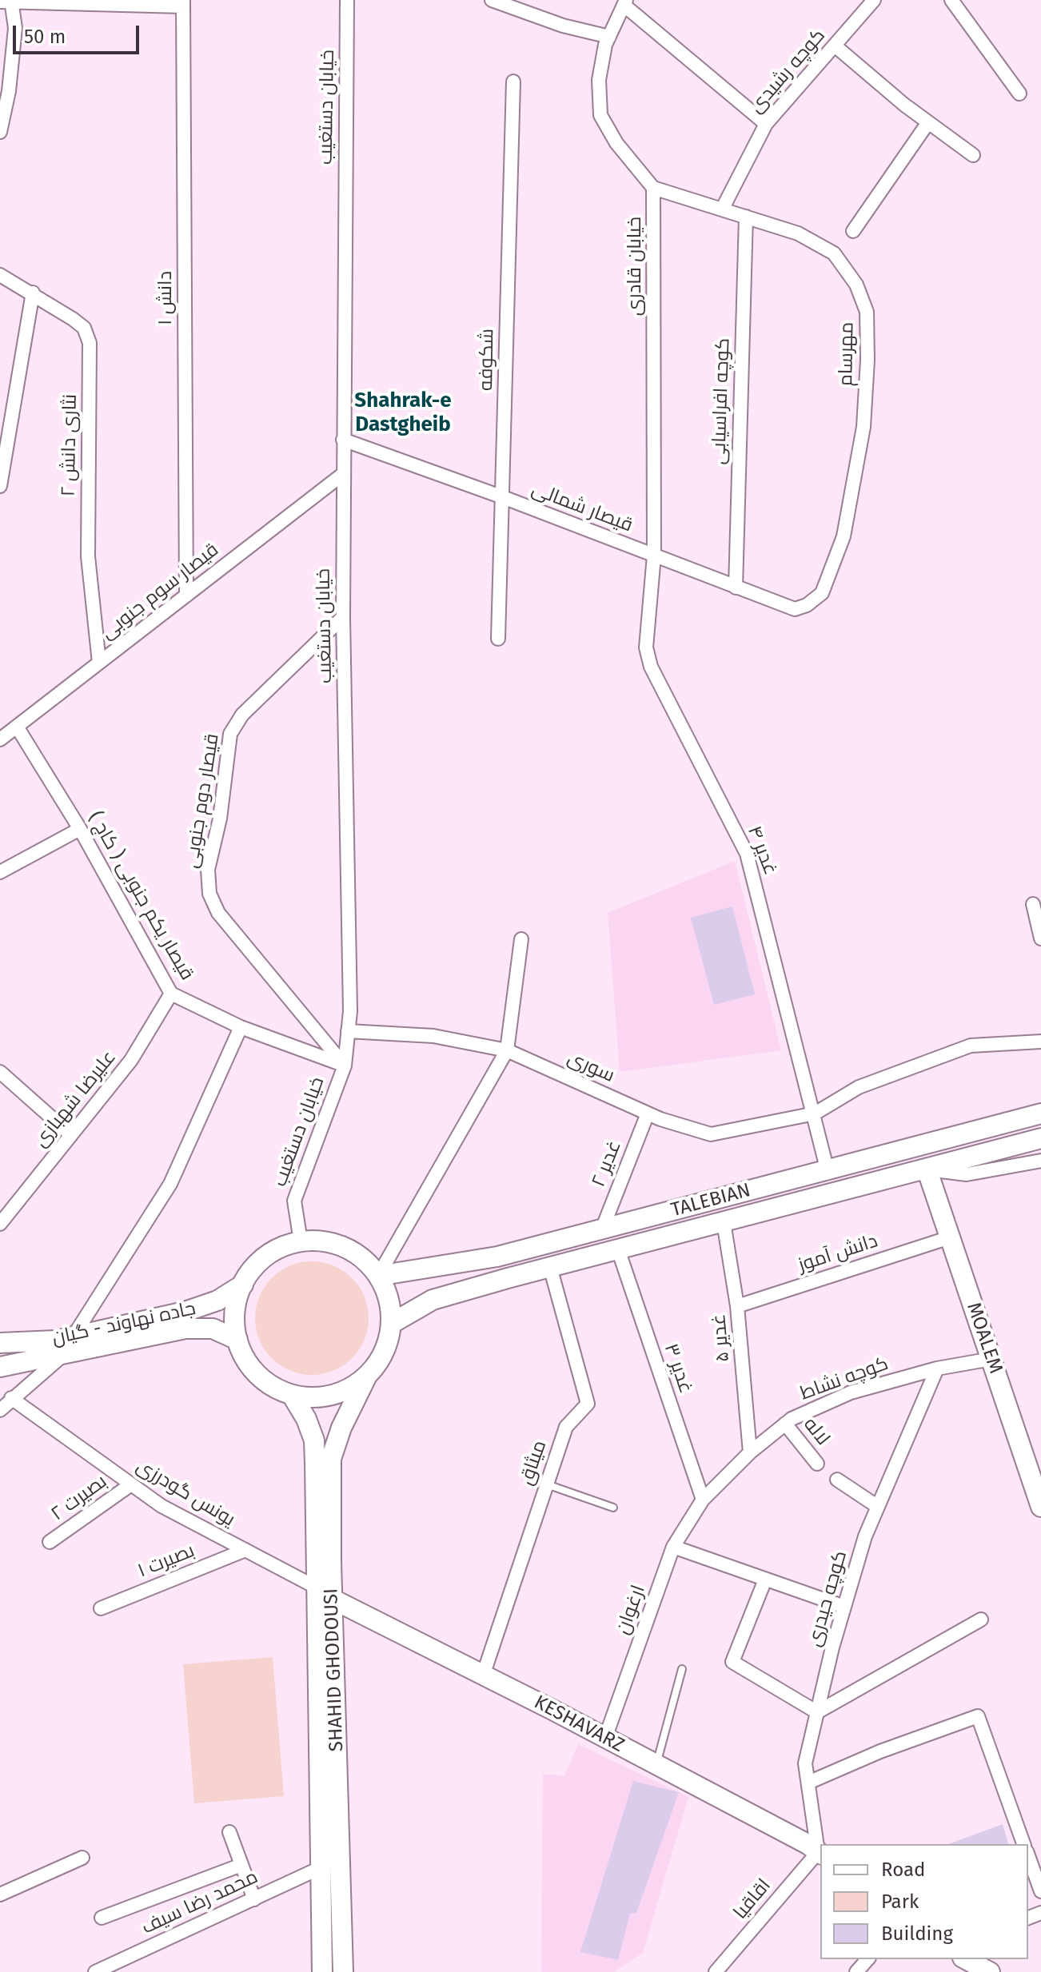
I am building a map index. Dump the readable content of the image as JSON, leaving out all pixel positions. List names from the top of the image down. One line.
{"streets":{"main road":["TALEBIAN","جاده نهاوند - گیان","MOALEM","SHAHID GHODOUSI","KESHAVARZ"],"street":["کوچه رشیدی","خیابان دستغیب","خیابان قادری","دانش ۱","مهرسام","شکوفه","کوچه افراسیابی","نثاری دانش ۲","قیصار شمالی","قیصار سوم جنوبی","قیصار دوم جنوبی","غدیر ۴","قیصار یکم جنوبی ( کاج )","سوری","علیرضا شهبازی","غدیر ۲","دانش آموز","غدیر ۵","غدیر ۳","کوچه نشاط","لاله","میثاق","یونس گودرزی","بصیرت ۲","بصیرت ۱","کوچه حیدری","ارغوان","اقاقیا","محمد رضا سیف"]},"crossings":[["کوچه رشیدی","مهرسام"],["خیابان دستغیب","قیصار شمالی"],["خیابان دستغیب","قیصار سوم جنوبی"],["خیابان دستغیب","قیصار دوم جنوبی"],["خیابان دستغیب","قیصار یکم جنوبی ( کاج )"],["خیابان دستغیب","سوری"],["خیابان دستغیب","TALEBIAN"],["خیابان دستغیب","جاده نهاوند - گیان"],["خیابان دستغیب","SHAHID GHODOUSI"],["خیابان قادری","مهرسام"],["خیابان قادری","قیصار شمالی"],["خیابان قادری","غدیر ۴"],["دانش ۱","قیصار سوم جنوبی"],["مهرسام","کوچه افراسیابی"],["مهرسام","قیصار شمالی"],["شکوفه","قیصار شمالی"],["کوچه افراسیابی","قیصار شمالی"],["نثاری دانش ۲","قیصار سوم جنوبی"],["قیصار شمالی","غدیر ۴"],["قیصار سوم جنوبی","قیصار یکم جنوبی ( کاج )"],["قیصار دوم جنوبی","قیصار یکم جنوبی ( کاج )"],["غدیر ۴","سوری"],["غدیر ۴","TALEBIAN"],["قیصار یکم جنوبی ( کاج )","علیرضا شهبازی"],["سوری","غدیر ۲"],["غدیر ۲","TALEBIAN"],["TALEBIAN","جاده نهاوند - گیان"],["TALEBIAN","غدیر ۵"],["TALEBIAN","MOALEM"],["TALEBIAN","غدیر ۳"],["TALEBIAN","میثاق"],["TALEBIAN","SHAHID GHODOUSI"],["دانش آموز","غدیر ۵"],["دانش آموز","MOALEM"],["جاده نهاوند - گیان","SHAHID GHODOUSI"],["غدیر ۵","کوچه نشاط"],["MOALEM","کوچه نشاط"],["غدیر ۳","کوچه نشاط"],["غدیر ۳","ارغوان"],["کوچه نشاط","لاله"],["کوچه نشاط","کوچه حیدری"],["کوچه نشاط","ارغوان"],["میثاق","KESHAVARZ"],["یونس گودرزی","بصیرت ۲"],["یونس گودرزی","بصیرت ۱"],["یونس گودرزی","SHAHID GHODOUSI"],["کوچه حیدری","KESHAVARZ"],["کوچه حیدری","اقاقیا"],["ارغوان","KESHAVARZ"],["SHAHID GHODOUSI","KESHAVARZ"],["SHAHID GHODOUSI","محمد رضا سیف"],["KESHAVARZ","اقاقیا"]],"districts":["Shahrak-e Dastgheib"],"legend":["Road","Park","Building"],"scale_bar":"50 m"}
